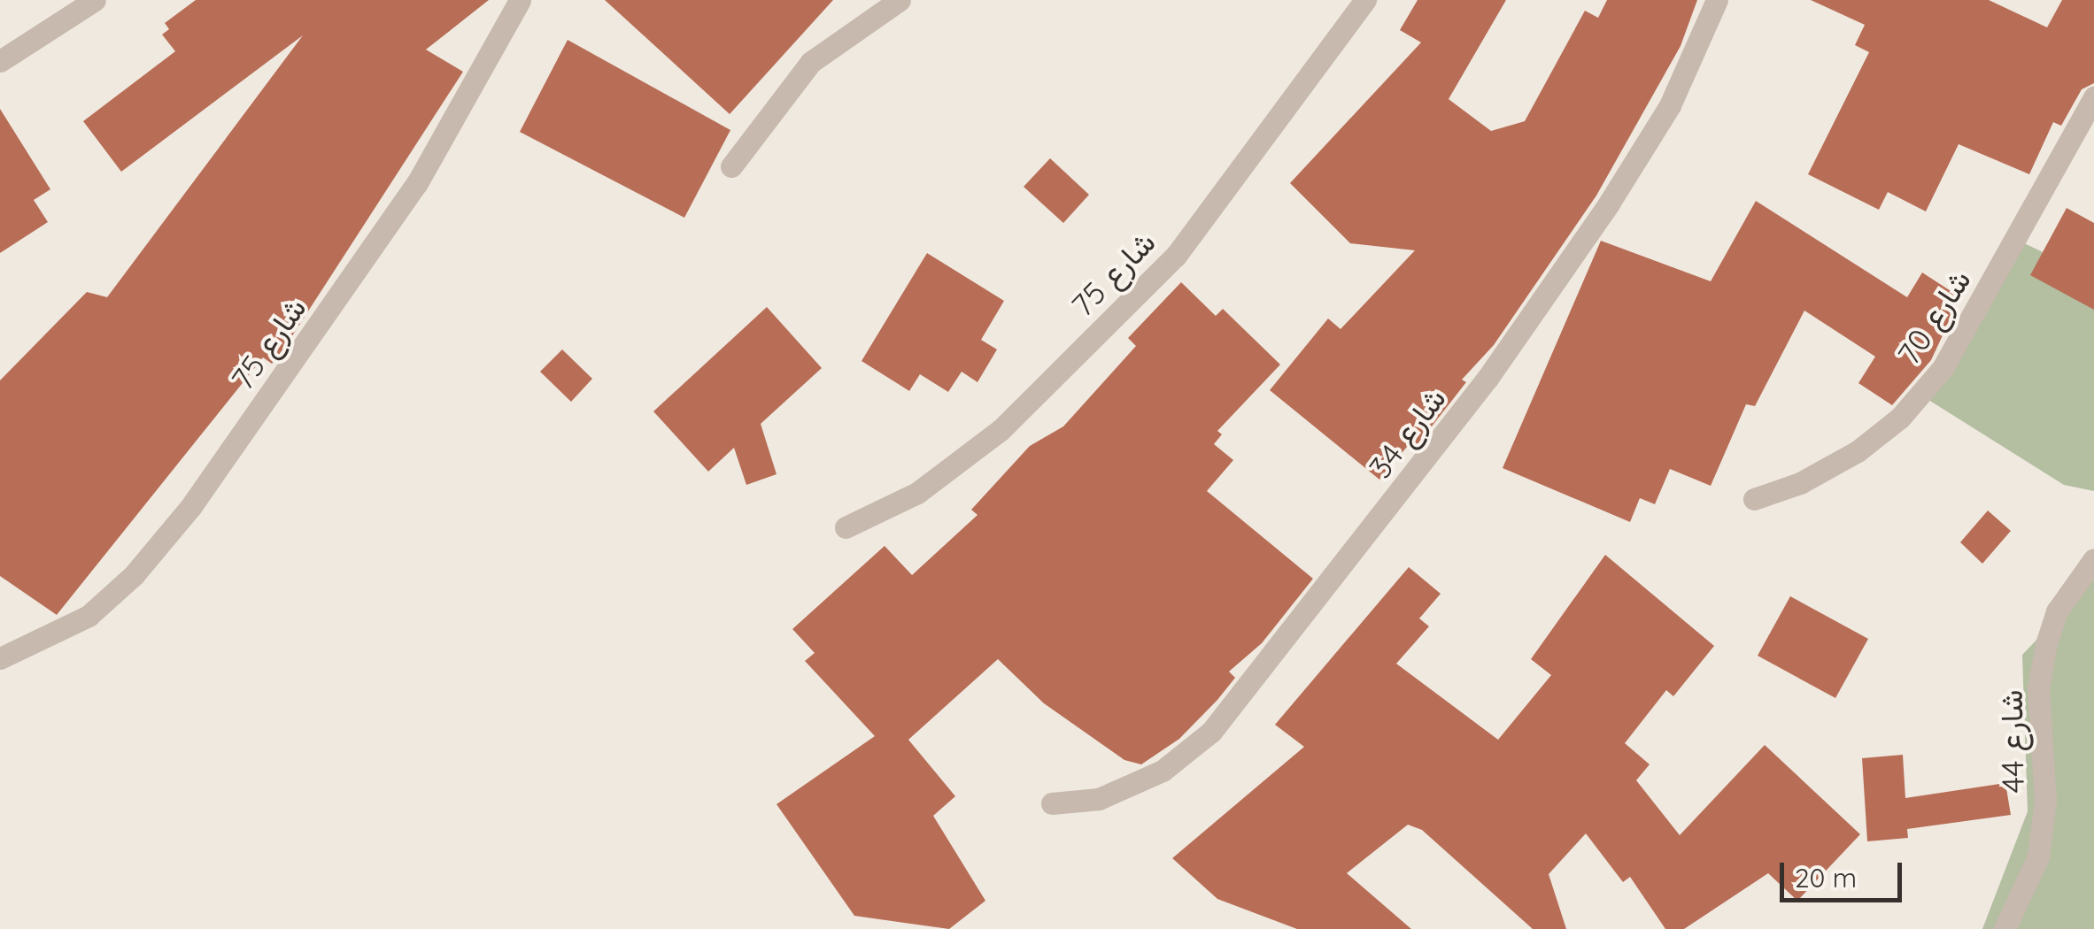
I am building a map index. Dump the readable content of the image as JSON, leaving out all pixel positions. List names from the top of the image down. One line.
{"streets":{"street":["شارع 75","شارع 70","شارع 34","شارع 44"]},"scale_bar":"20 m"}
